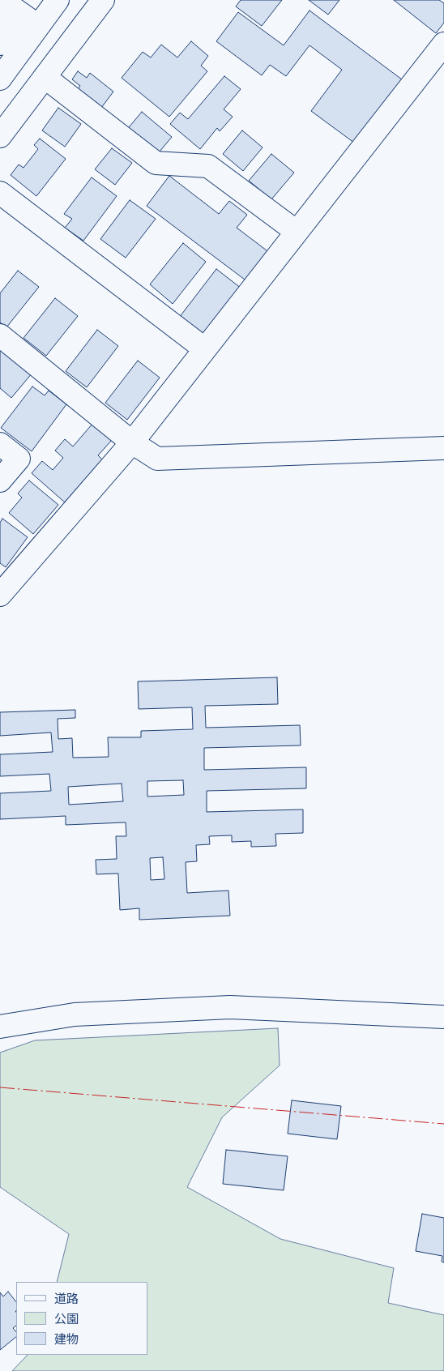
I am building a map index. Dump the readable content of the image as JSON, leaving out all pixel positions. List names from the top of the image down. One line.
{"legend":["道路","公園","建物"]}
